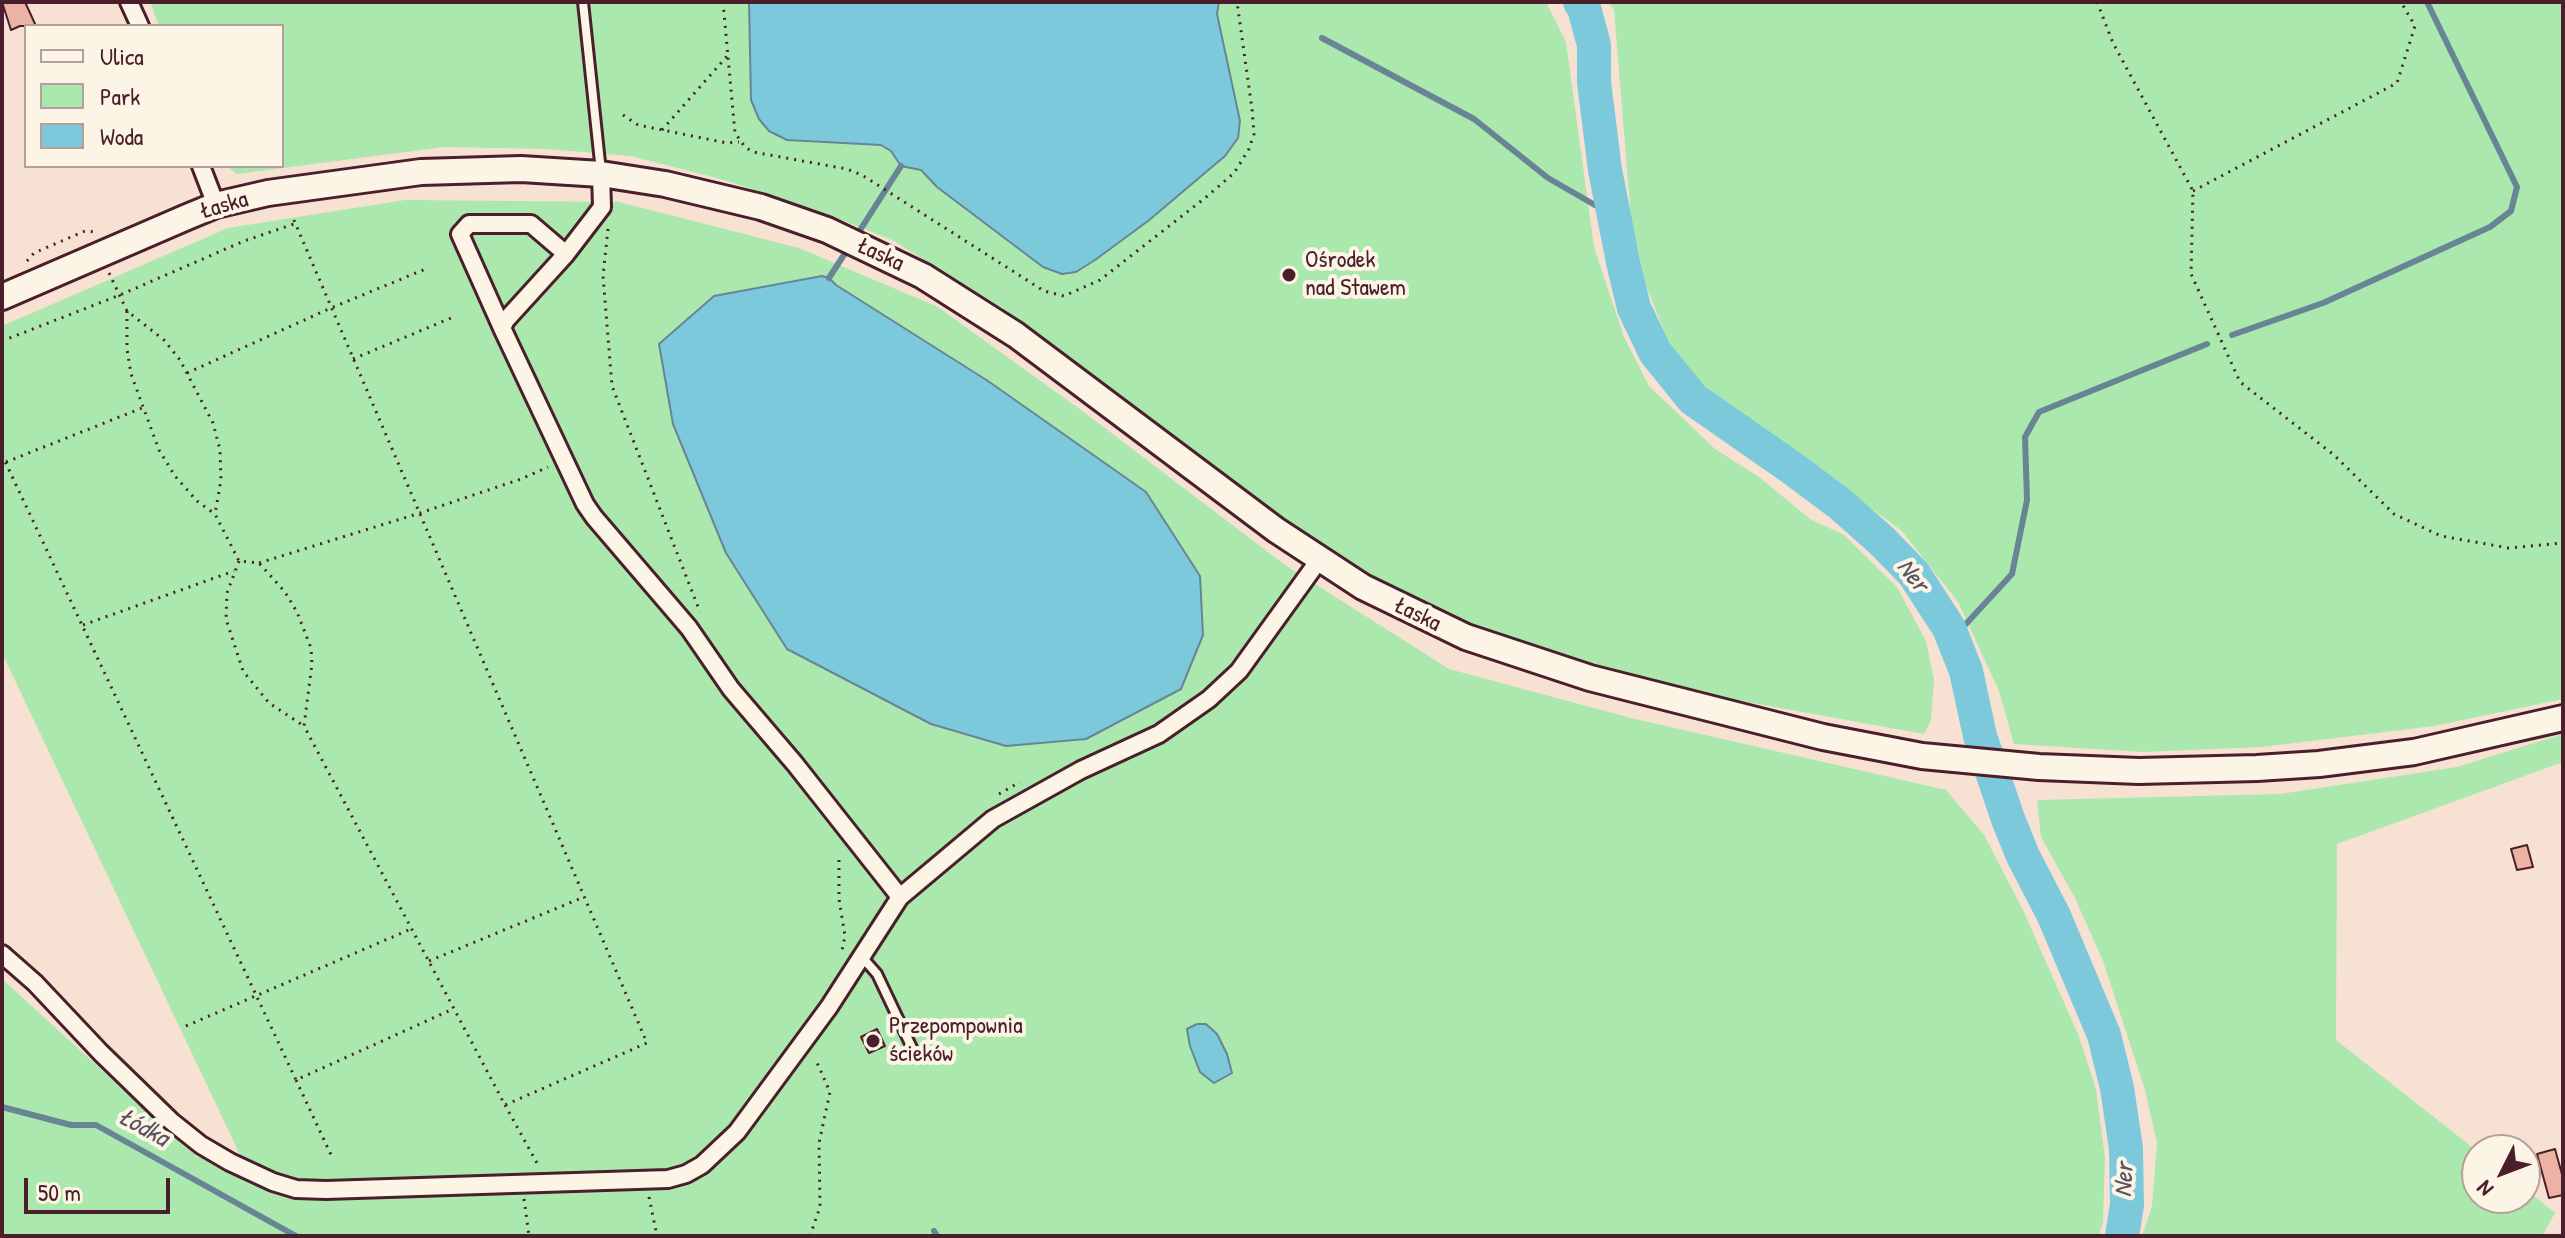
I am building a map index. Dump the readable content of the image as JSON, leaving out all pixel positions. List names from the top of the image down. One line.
{"streets":{"main road":["Łaska"]},"water":["Ner","Łódka"],"places":["Ośrodek nad Stawem","Przepompownia ścieków"],"legend":["Ulica","Park","Woda"],"scale_bar":"50 m","north":"bottom left"}
